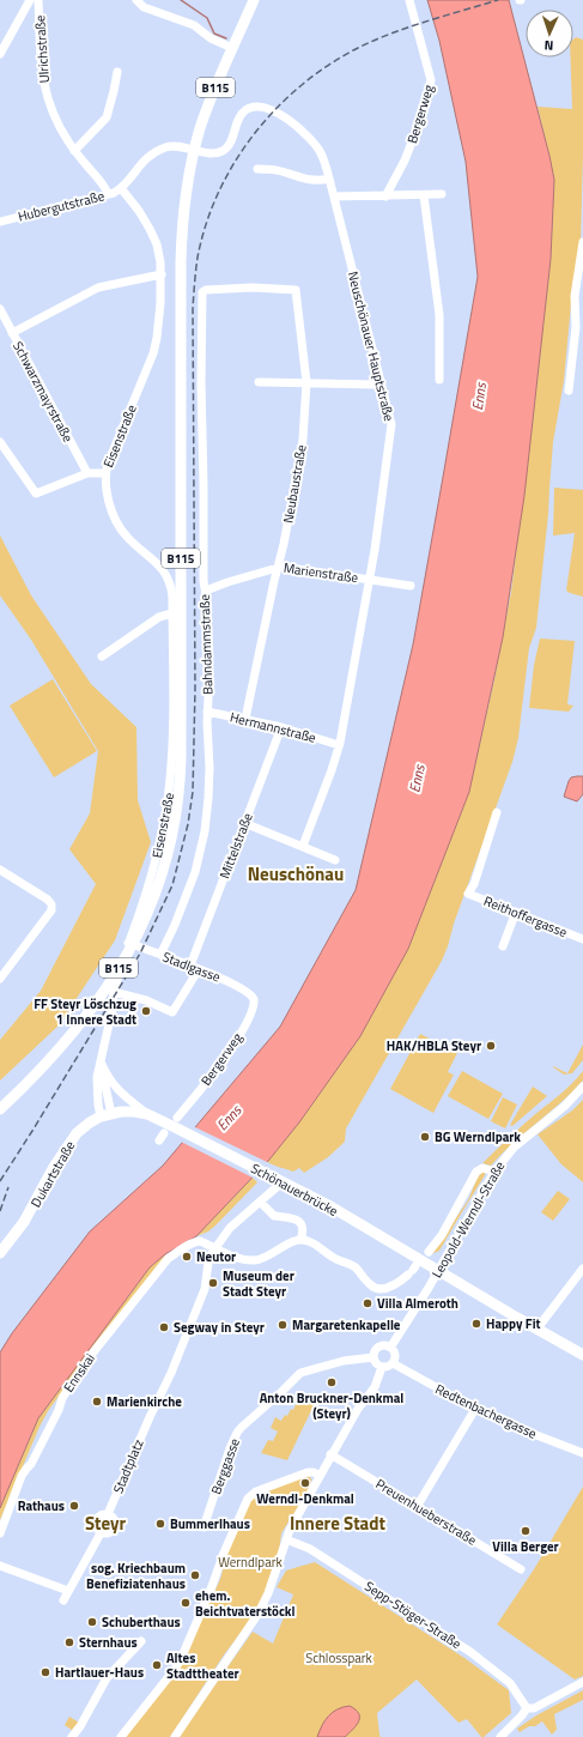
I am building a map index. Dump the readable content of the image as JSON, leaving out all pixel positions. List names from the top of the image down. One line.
{"streets":{"main road":["B115","Eisenstraße","Dukartstraße","Schönauerbrücke"],"street":["Ulrichstraße","Bergerweg","Hubergutstraße","Neuschönauer Hauptstraße","Schwarzmayrstraße","Neubaustraße","Marienstraße","Bahndammstraße","Hermannstraße","Mittelstraße","Reithoffergasse","Stadlgasse","Leopold-Werndl-Straße","Ennskai","Redtenbachergasse","Stadtplatz","Berggasse","Preuenhueberstraße","Sepp-Stöger-Straße"]},"crossings":[["Ulrichstraße","Hubergutstraße"],["Bergerweg","Stadlgasse"],["Hubergutstraße","Eisenstraße"],["Neuschönauer Hauptstraße","Eisenstraße"],["Neuschönauer Hauptstraße","Marienstraße"],["Neuschönauer Hauptstraße","Hermannstraße"],["Eisenstraße","Stadlgasse"],["Eisenstraße","Dukartstraße"],["Neubaustraße","Marienstraße"],["Neubaustraße","Bahndammstraße"],["Neubaustraße","Hermannstraße"],["Marienstraße","Bahndammstraße"],["Bahndammstraße","Hermannstraße"],["Bahndammstraße","Stadlgasse"],["Hermannstraße","Mittelstraße"],["Mittelstraße","Stadlgasse"],["Schönauerbrücke","Leopold-Werndl-Straße"],["Leopold-Werndl-Straße","Redtenbachergasse"],["Leopold-Werndl-Straße","Berggasse"],["Redtenbachergasse","Berggasse"]],"districts":["Neuschönau","Steyr","Innere Stadt"],"water":["Enns"],"parks":["Werndlpark","Schlosspark"],"places":["FF Steyr Löschzug 1 Innere Stadt","HAK/HBLA Steyr","BG Werndlpark","Neutor","Museum der Stadt Steyr","Villa Almeroth","Happy Fit","Margaretenkapelle","Segway in Steyr","Anton Bruckner-Denkmal (Steyr)","Marienkirche","Werndl-Denkmal","Rathaus","Bummerlhaus","Villa Berger","sog. Kriechbaum Benefiziatenhaus","ehem. Beichtvaterstöckl","Schuberthaus","Sternhaus","Altes Stadttheater","Hartlauer-Haus"],"north":"bottom"}
